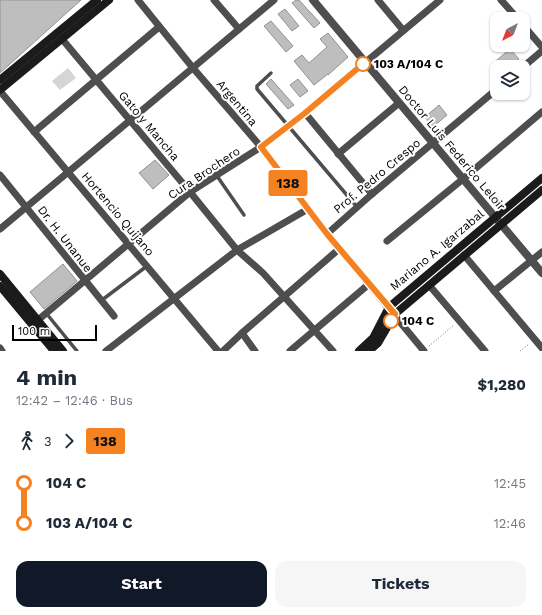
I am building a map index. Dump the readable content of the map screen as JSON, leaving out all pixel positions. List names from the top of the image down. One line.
{"streets":{"main road":["Mariano A. Igarzabal"],"street":["Argentina","Gato y Mancha","Doctor Luis Federico Leloir","Cura Brochero","Prof. Pedro Crespo","Hortencio Quijano","Dr. H. Unanue"]},"crossings":[["Argentina","Cura Brochero"],["Argentina","Prof. Pedro Crespo"],["Argentina","Mariano A. Igarzabal"],["Gato y Mancha","Cura Brochero"],["Doctor Luis Federico Leloir","Cura Brochero"],["Doctor Luis Federico Leloir","Prof. Pedro Crespo"],["Doctor Luis Federico Leloir","Mariano A. Igarzabal"],["Cura Brochero","Hortencio Quijano"],["Cura Brochero","Dr. H. Unanue"]],"places":["103 A/104 C","104 C"],"lines":["bus line 138"],"scale_bar":"100 m","north":"bottom left","page":{"on_map":"138","scale":"100 m","heading":["4 min","12:42 – 12:46 · Bus","$1,280"],"legs":["3","138"],"list":[{"name":"104 C","value":"12:45"},{"name":"103 A/104 C","value":"12:46"}],"buttons":["Start","Tickets"]}}
